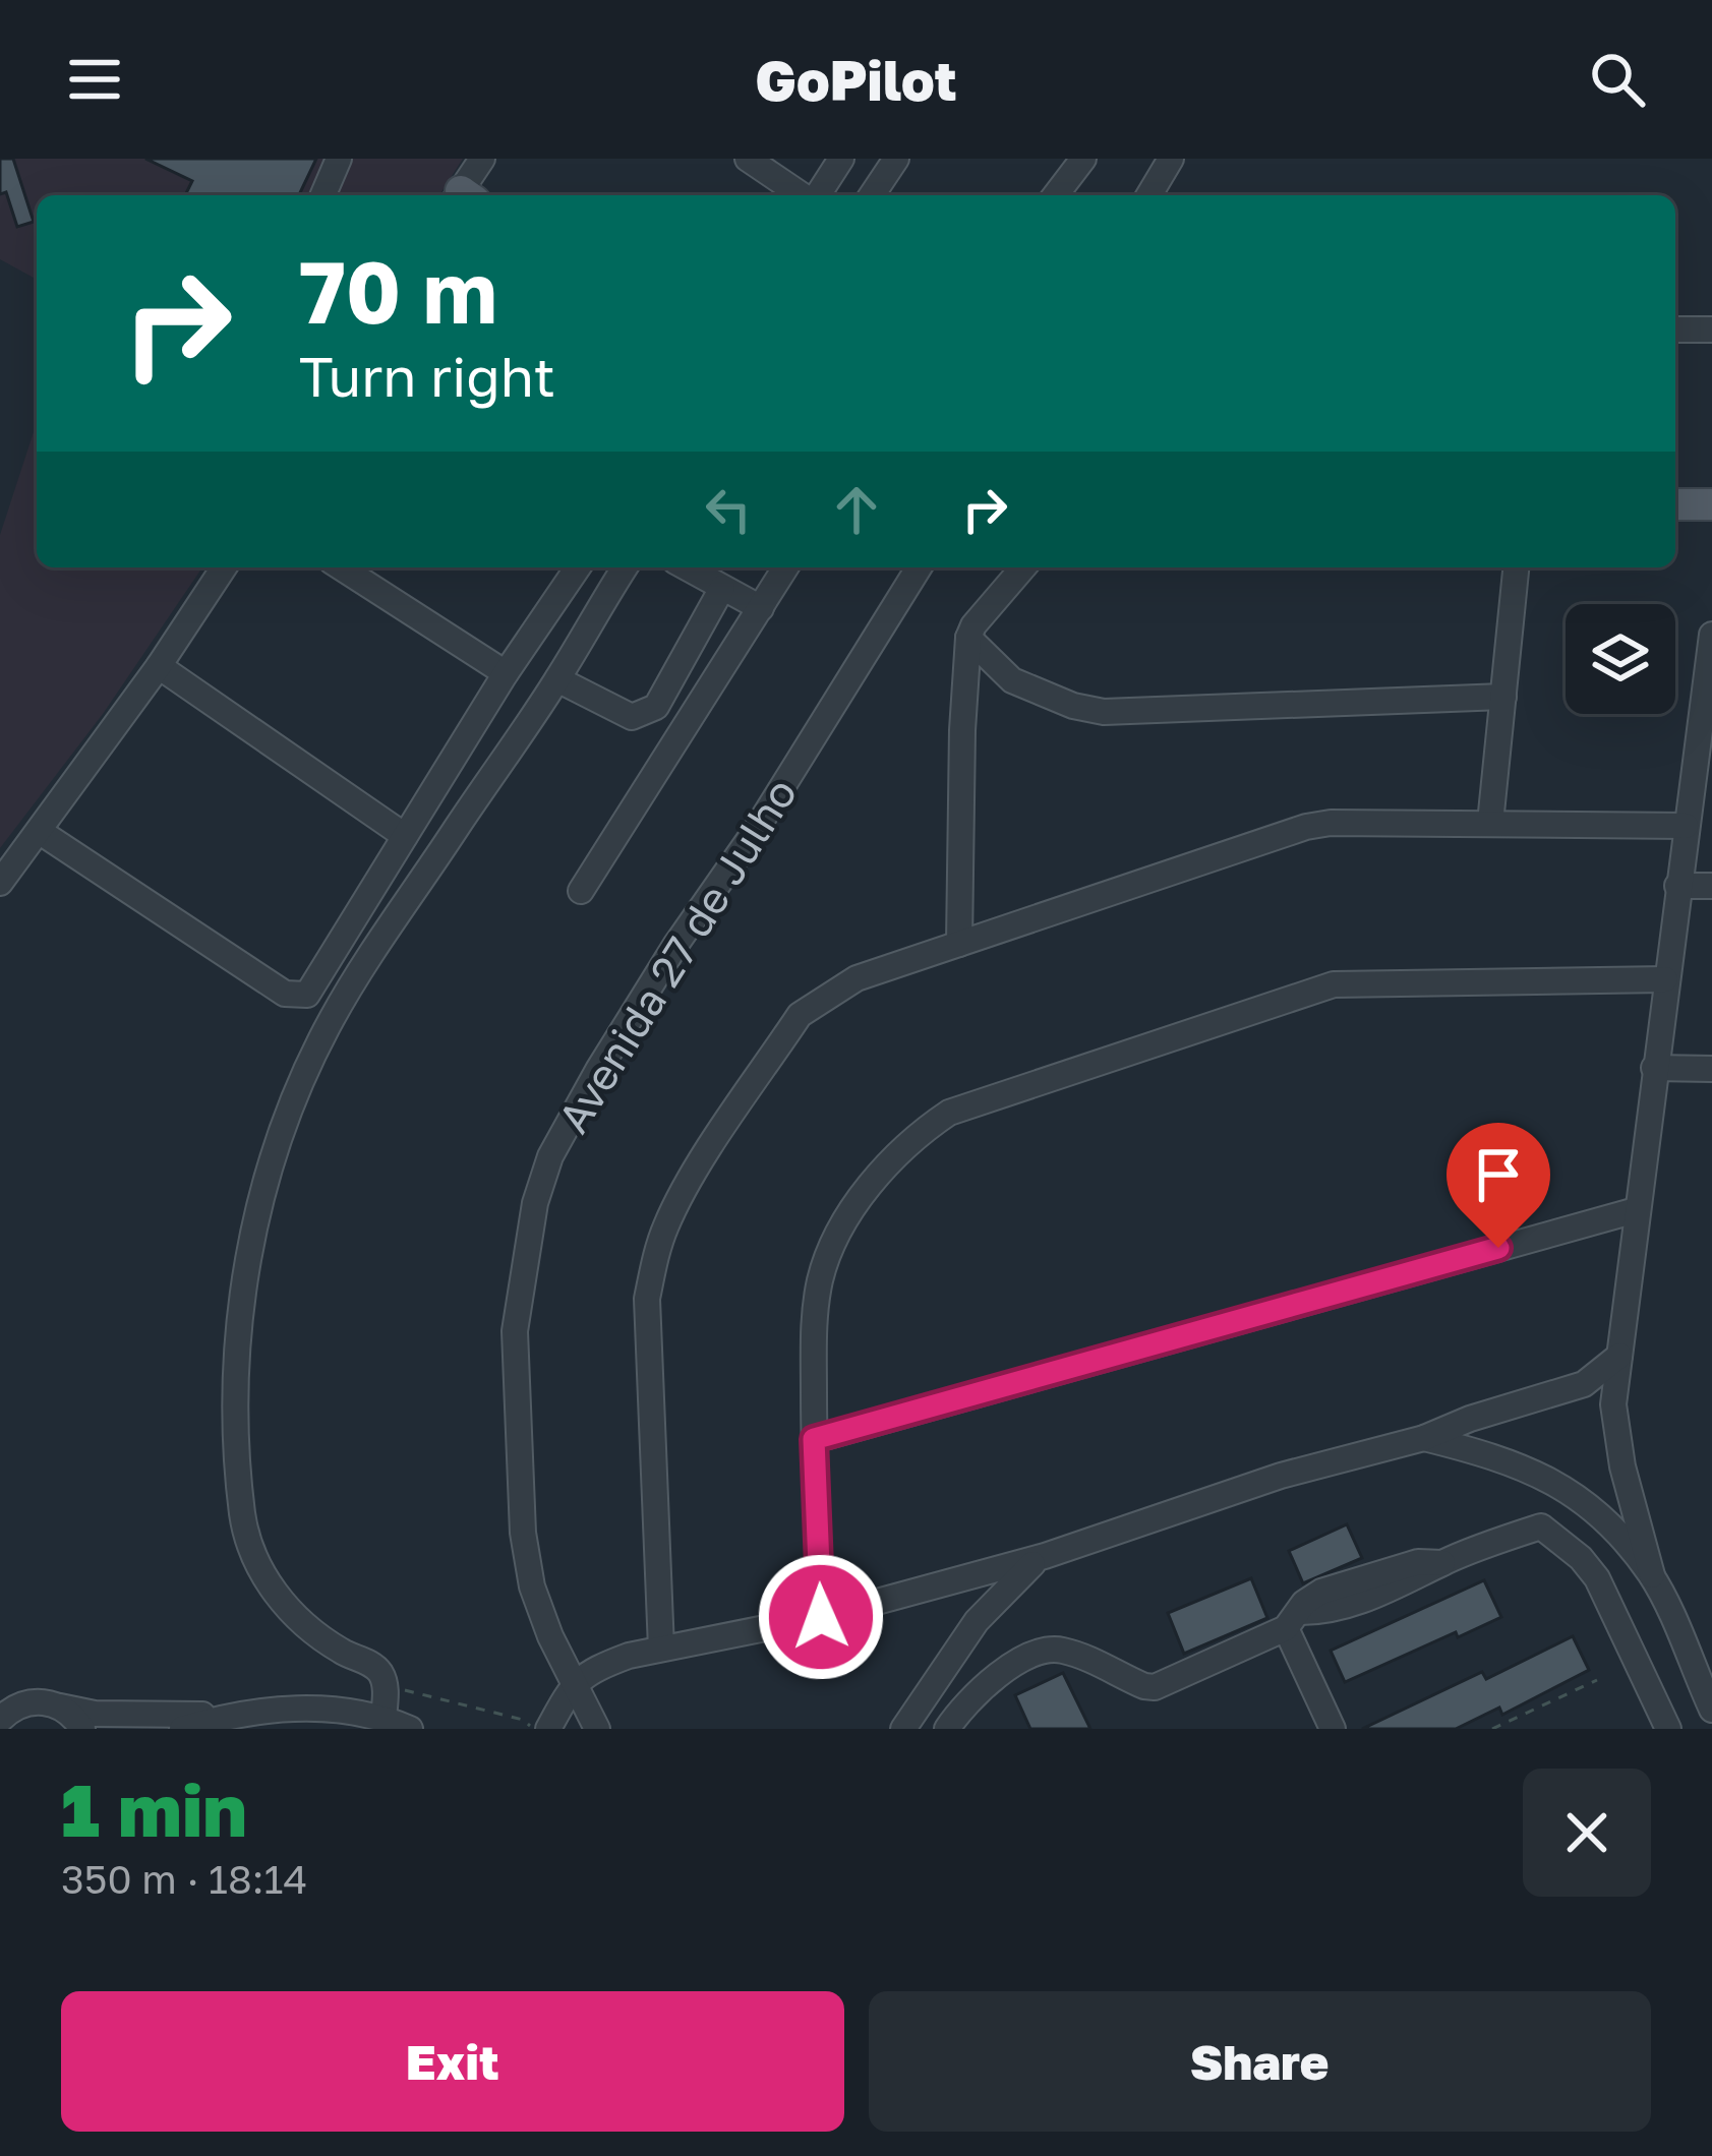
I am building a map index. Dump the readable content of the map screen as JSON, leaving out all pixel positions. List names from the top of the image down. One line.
{"streets":{"street":["Avenida 27 de Julho"]},"page":{"header":"GoPilot","turn":["70 m","Turn right"],"heading":["1 min","350 m · 18:14"],"buttons":["Exit","Share"]}}
